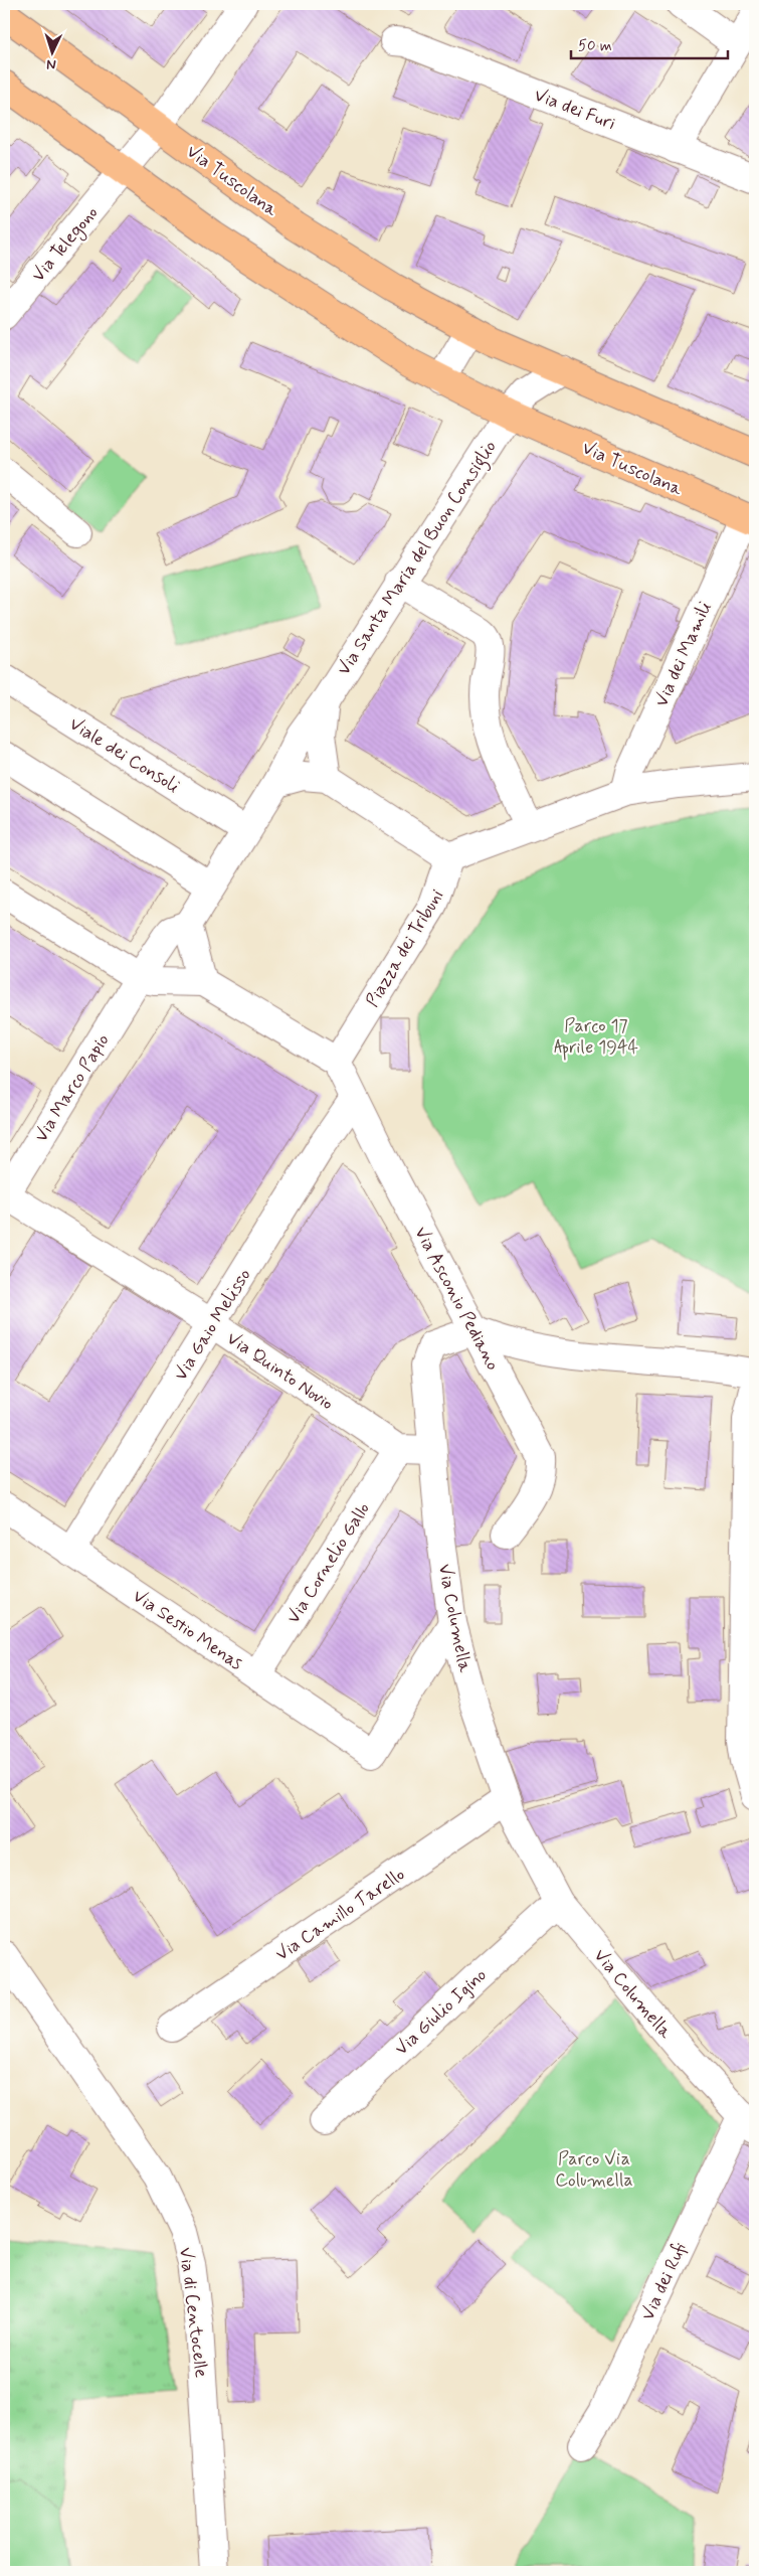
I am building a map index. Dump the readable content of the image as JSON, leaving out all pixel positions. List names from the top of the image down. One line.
{"streets":{"main road":["Via Tuscolana"],"street":["Via dei Furi","Via Telegono","Via Santa Maria del Buon Consiglio","Via dei Mamili","Viale dei Consoli","Piazza dei Tribuni","Via Marco Papio","Via Asconio Pediano","Via Gaio Melisso","Via Quinto Novio","Via Cornelio Gallo","Via Columella","Via Sestio Menas","Via Camillo Tarello","Via Giulio Igino","Via dei Rufi","Via di Centocelle"]},"crossings":[["Via Tuscolana","Via Telegono"],["Via Tuscolana","Via Santa Maria del Buon Consiglio"],["Via Tuscolana","Via dei Mamili"],["Piazza dei Tribuni","Via Asconio Pediano"],["Via Marco Papio","Via Quinto Novio"],["Via Asconio Pediano","Via Gaio Melisso"],["Via Asconio Pediano","Via Columella"],["Via Gaio Melisso","Via Quinto Novio"],["Via Gaio Melisso","Via Sestio Menas"],["Via Quinto Novio","Via Cornelio Gallo"],["Via Cornelio Gallo","Via Sestio Menas"],["Via Columella","Via Sestio Menas"],["Via Columella","Via Camillo Tarello"],["Via Columella","Via Giulio Igino"],["Via Columella","Via dei Rufi"]],"parks":["Parco 17 Aprile 1944","Parco Via Columella"],"scale_bar":"50 m","north":"bottom"}
